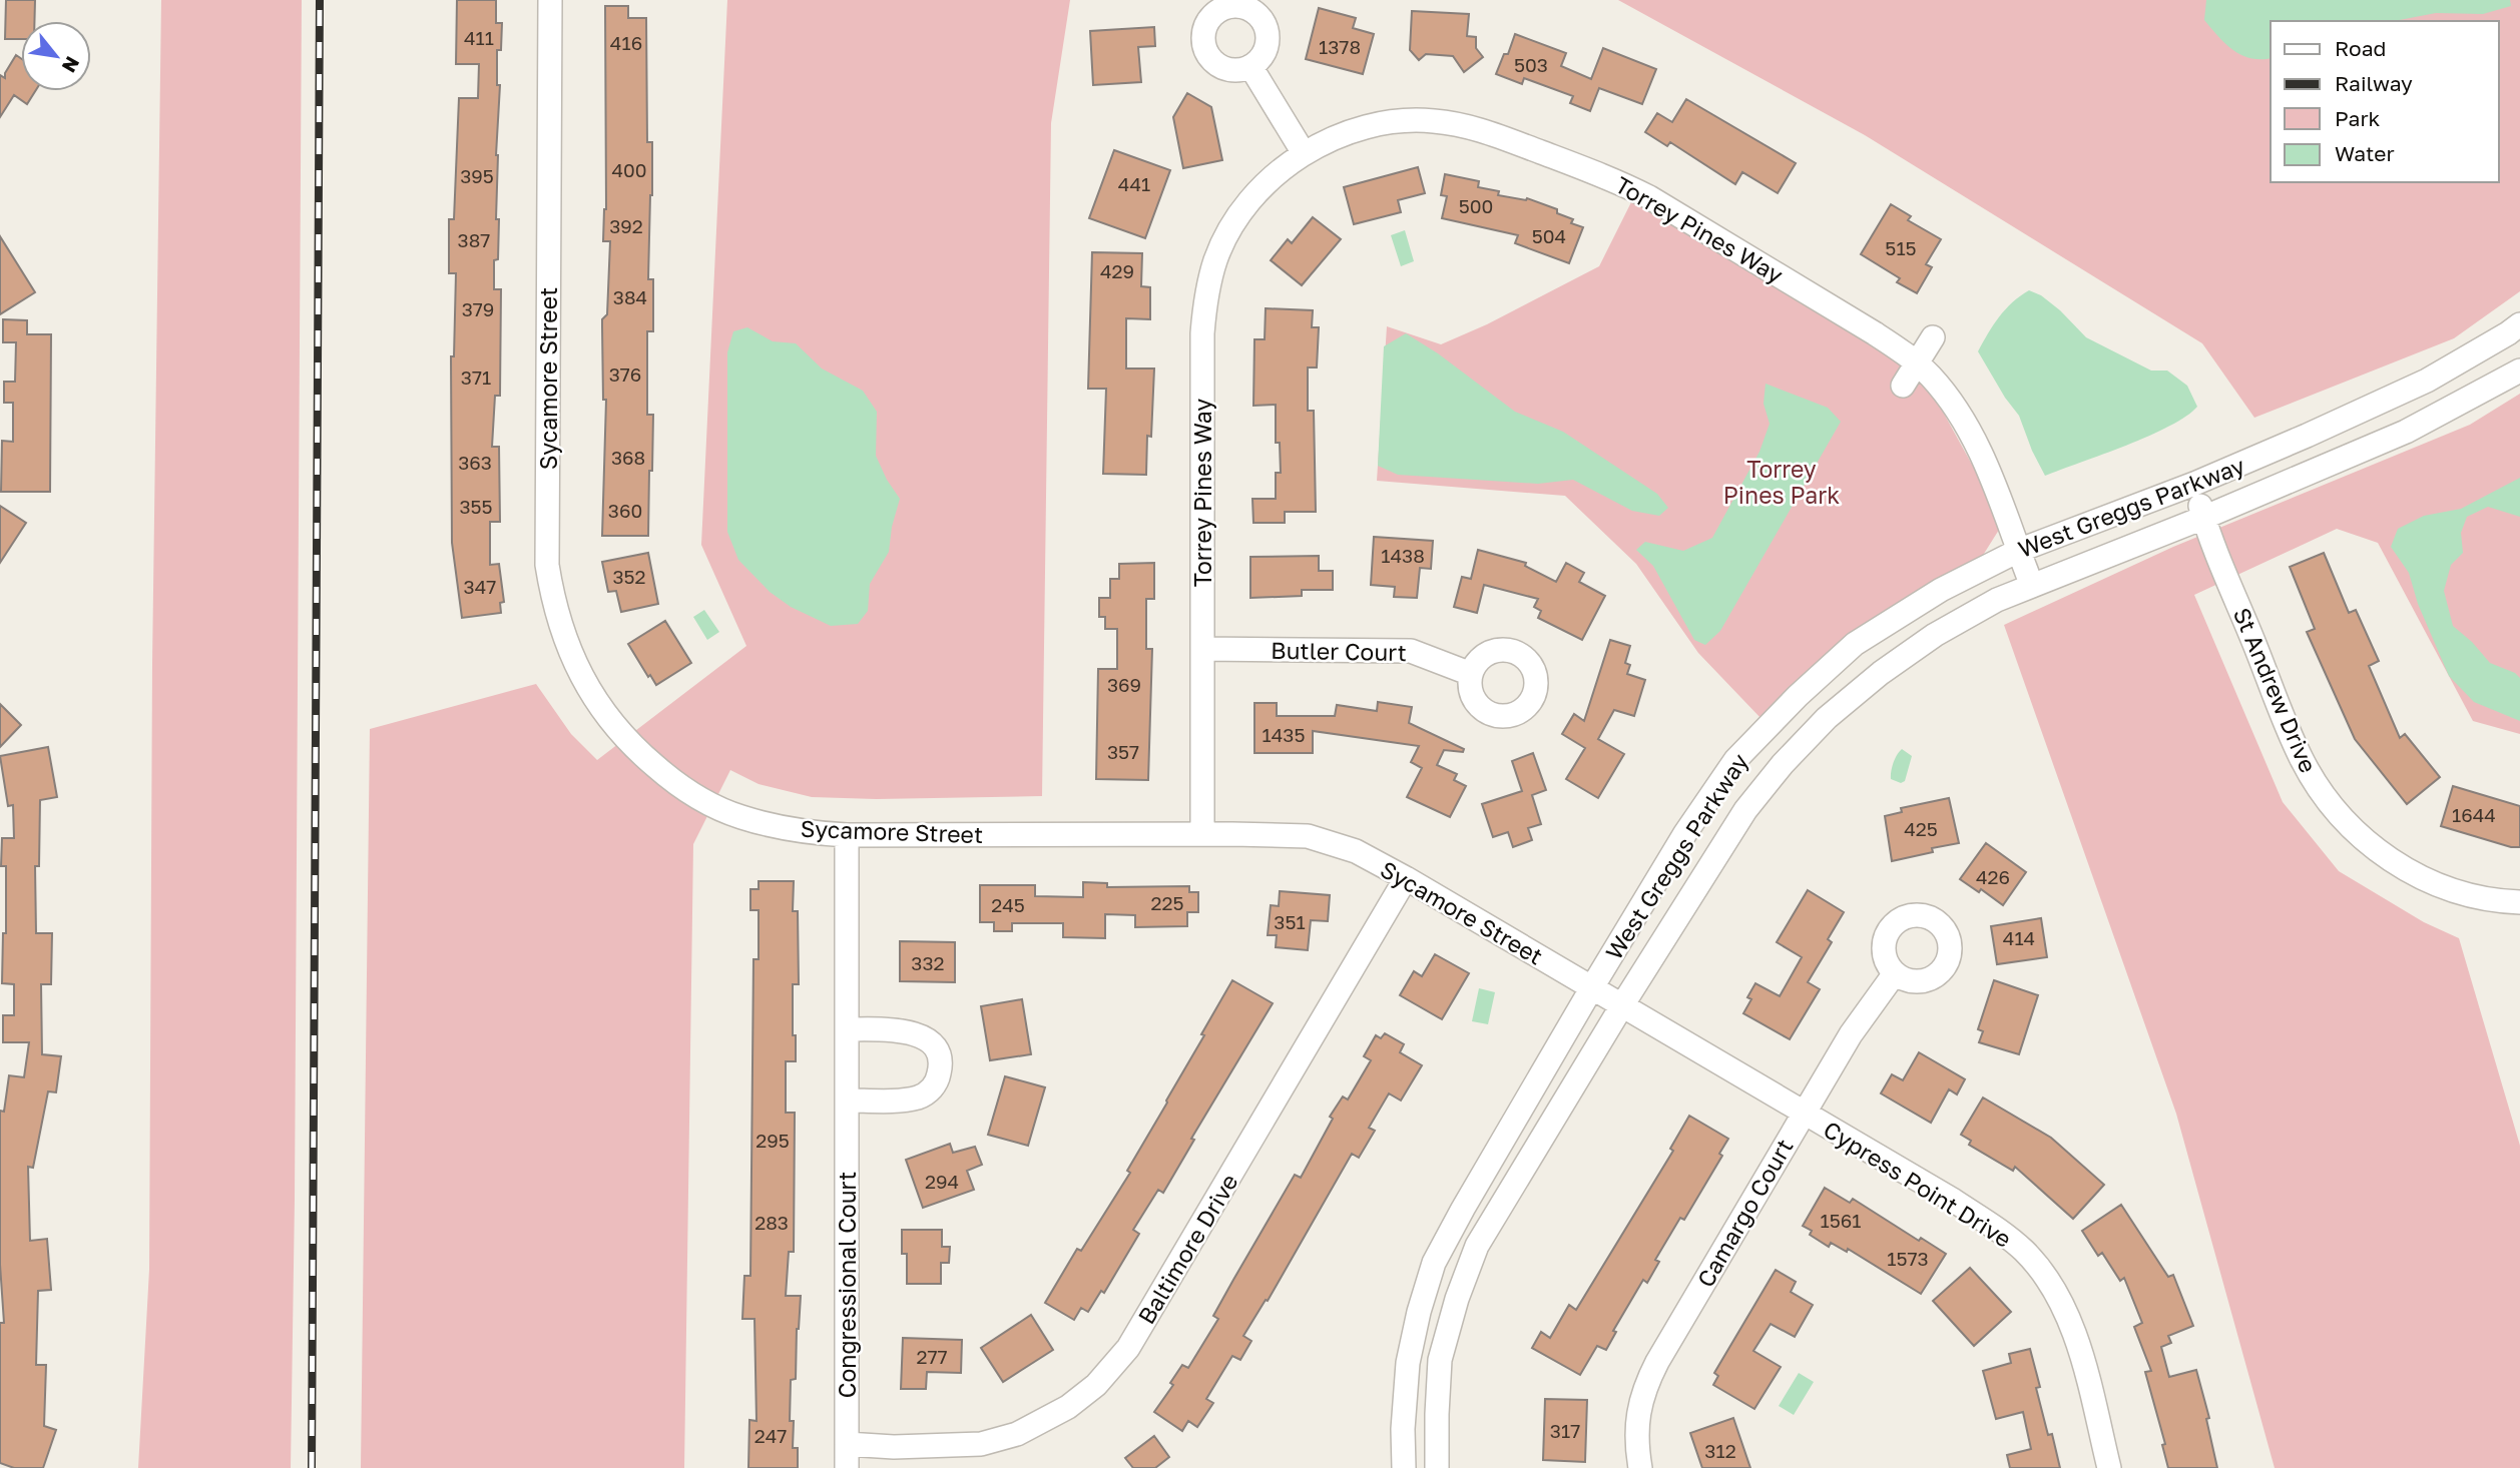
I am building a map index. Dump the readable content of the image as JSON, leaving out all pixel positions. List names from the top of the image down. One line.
{"streets":{"street":["Torrey Pines Way","Sycamore Street","West Greggs Parkway","Butler Court","St Andrew Drive","Cypress Point Drive","Camargo Court","Baltimore Drive","Congressional Court"]},"crossings":[["Torrey Pines Way","Sycamore Street"],["Torrey Pines Way","West Greggs Parkway"],["Torrey Pines Way","Butler Court"],["Sycamore Street","West Greggs Parkway"],["Sycamore Street","Cypress Point Drive"],["Sycamore Street","Baltimore Drive"],["Sycamore Street","Congressional Court"],["West Greggs Parkway","St Andrew Drive"],["West Greggs Parkway","Cypress Point Drive"],["Cypress Point Drive","Camargo Court"],["Baltimore Drive","Congressional Court"]],"parks":["Torrey Pines Park"],"house_numbers":["411","416","1378","503","400","395","441","500","392","504","387","515","429","384","379","376","371","368","363","355","360","1438","352","347","369","1435","357","1644","425","426","225","245","351","414","332","295","294","1561","283","1573","277","317","247","312"],"legend":["Road","Railway","Park","Water"],"north":"bottom right"}
